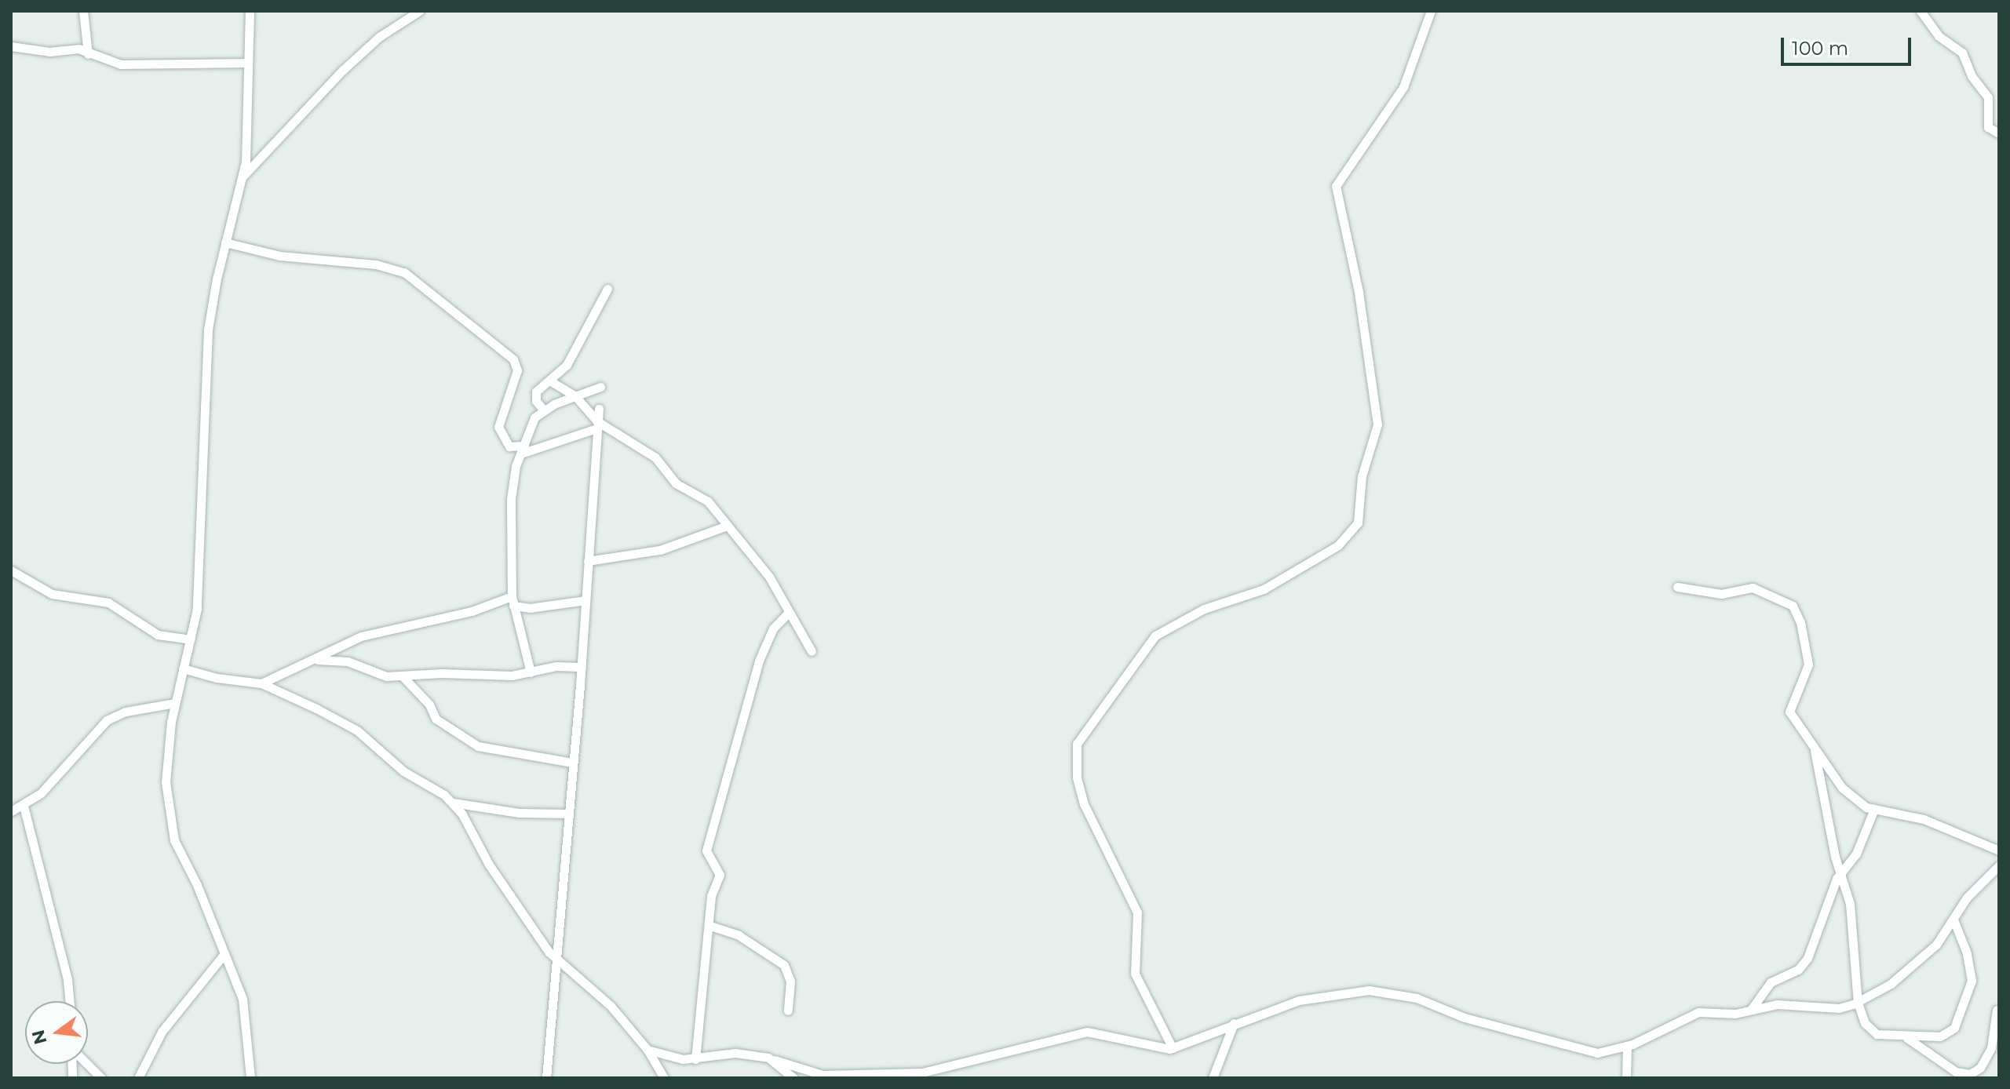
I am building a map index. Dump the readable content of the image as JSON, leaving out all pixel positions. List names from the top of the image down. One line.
{"scale_bar":"100 m","north":"left"}
